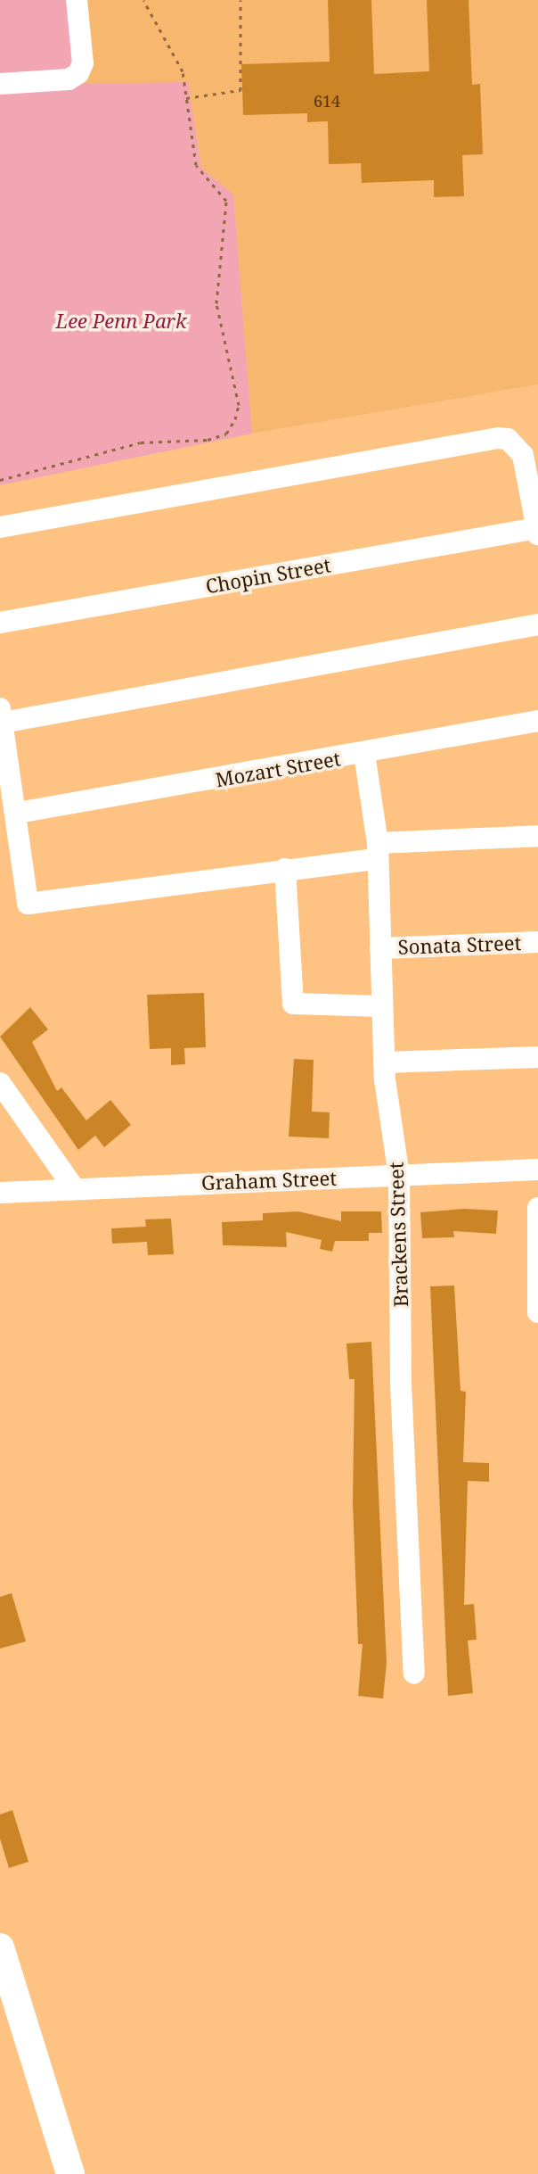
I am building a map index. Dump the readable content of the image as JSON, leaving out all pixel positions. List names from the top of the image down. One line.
{"streets":{"street":["Chopin Street","Mozart Street","Sonata Street","Graham Street","Brackens Street"]},"crossings":[["Mozart Street","Brackens Street"],["Sonata Street","Brackens Street"],["Graham Street","Brackens Street"]],"parks":["Lee Penn Park"],"house_numbers":["614"]}
